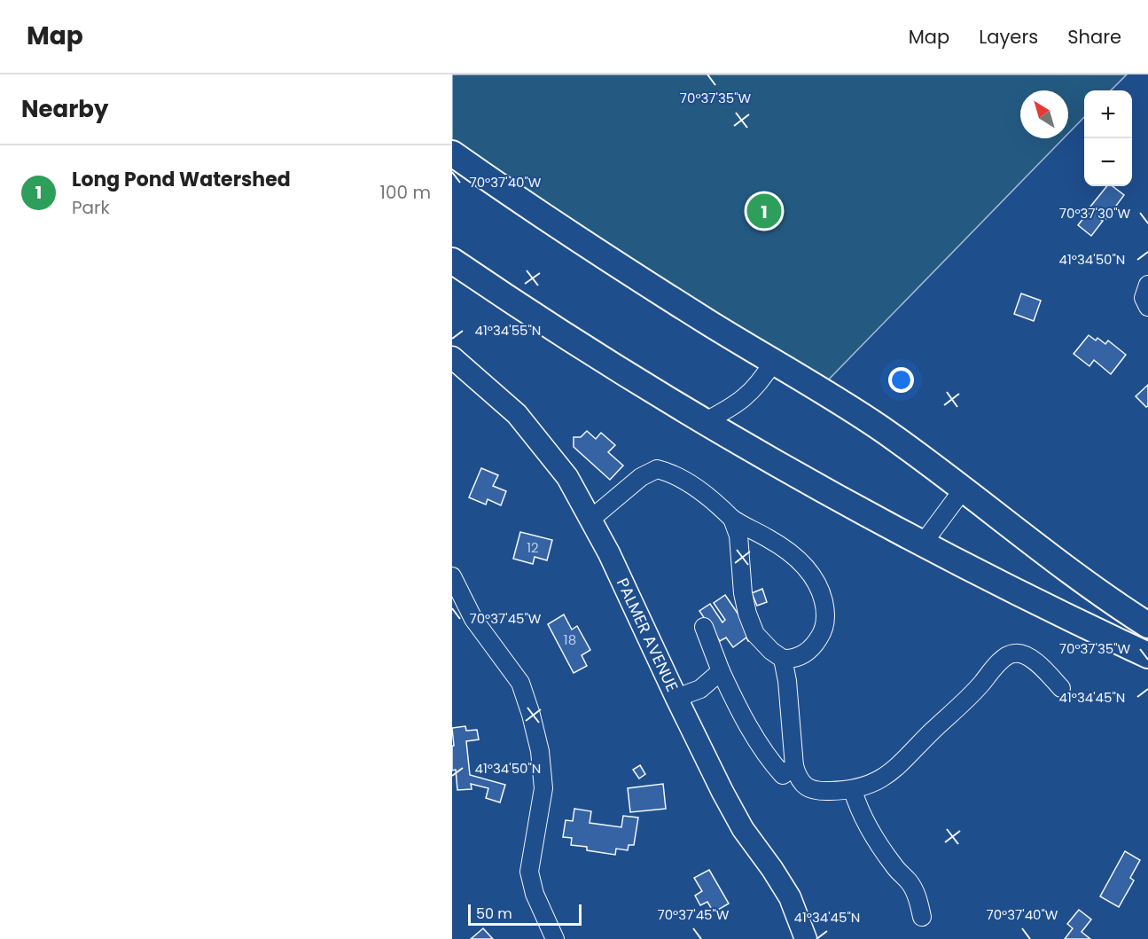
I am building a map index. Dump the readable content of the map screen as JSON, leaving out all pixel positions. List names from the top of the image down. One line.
{"streets":{"main road":["PALMER AVENUE"]},"house_numbers":["12","18"],"scale_bar":"50 m","north":"top left","page":{"header":"Map","nav":["Map","Layers","Share"],"heading":"Nearby","map_buttons":["+","−"],"list":[{"mark":"1","name":"Long Pond Watershed","note":"Park","value":"100 m"}],"pins":"1","scale":"50 m"},"coordinates":["70°37'35\"W","70°37'40\"W","70°37'30\"W","41°34'50\"N","41°34'55\"N","70°37'45\"W","41°34'45\"N"]}
